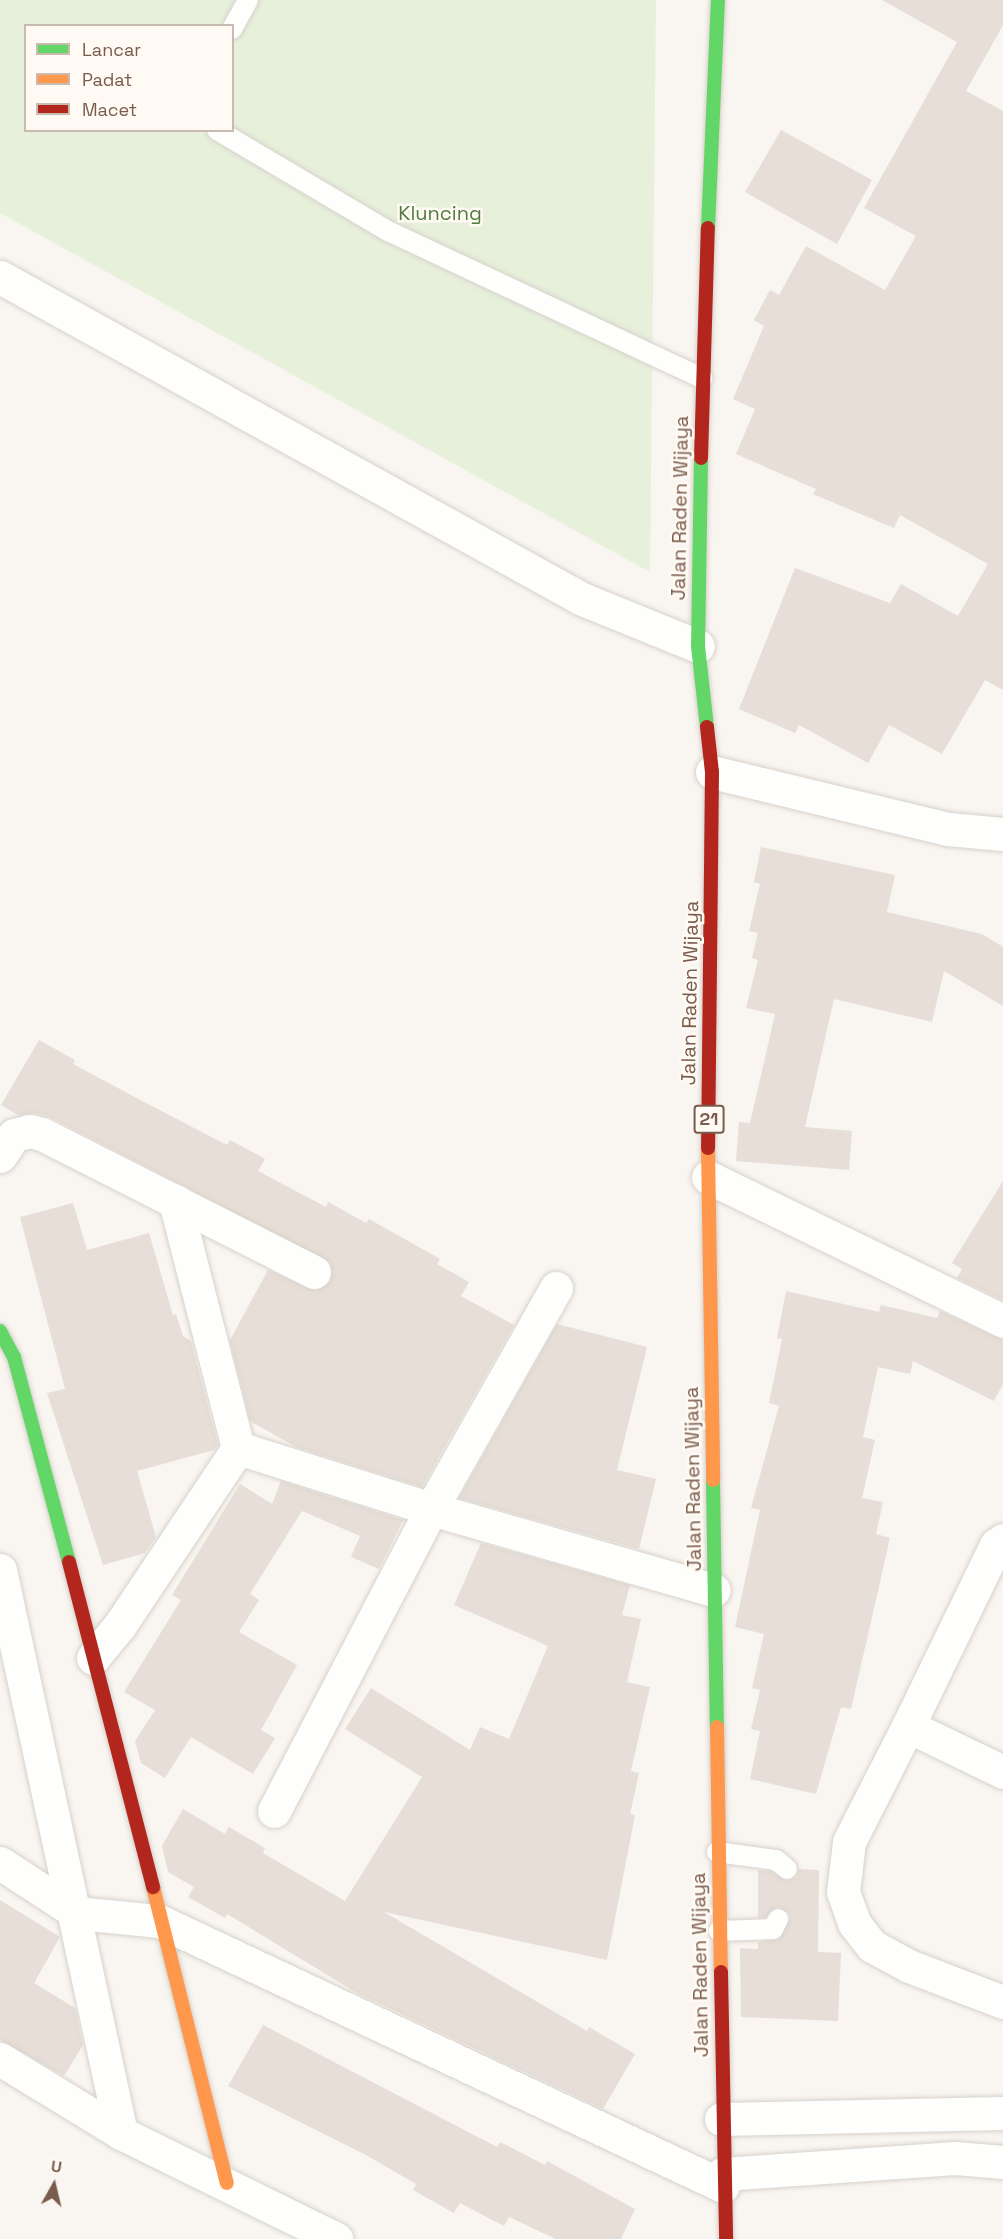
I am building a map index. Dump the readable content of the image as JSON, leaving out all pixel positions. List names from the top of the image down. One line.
{"streets":{"main road":["Jalan Raden Wijaya","21"]},"parks":["Kluncing"],"legend":["Lancar","Padat","Macet"],"north":"top"}
